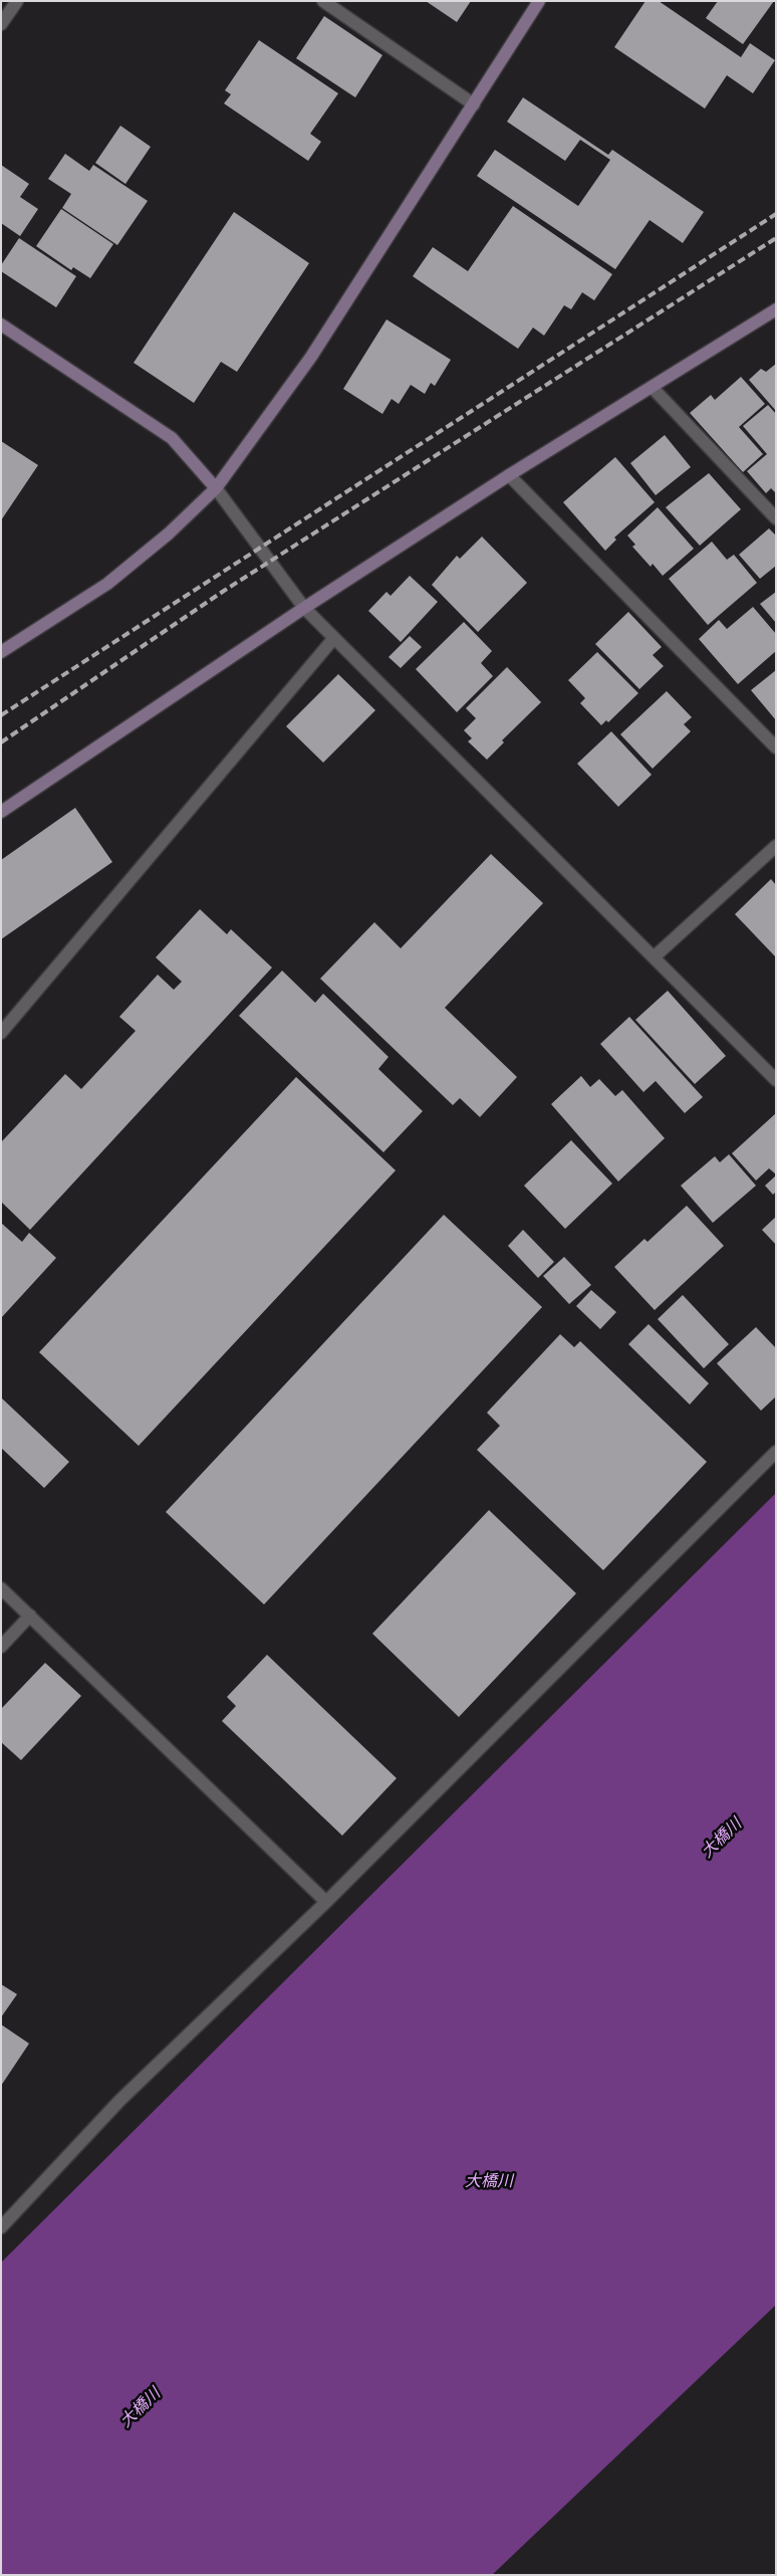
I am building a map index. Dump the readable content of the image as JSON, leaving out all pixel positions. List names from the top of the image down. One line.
{"water":["大橋川"]}
